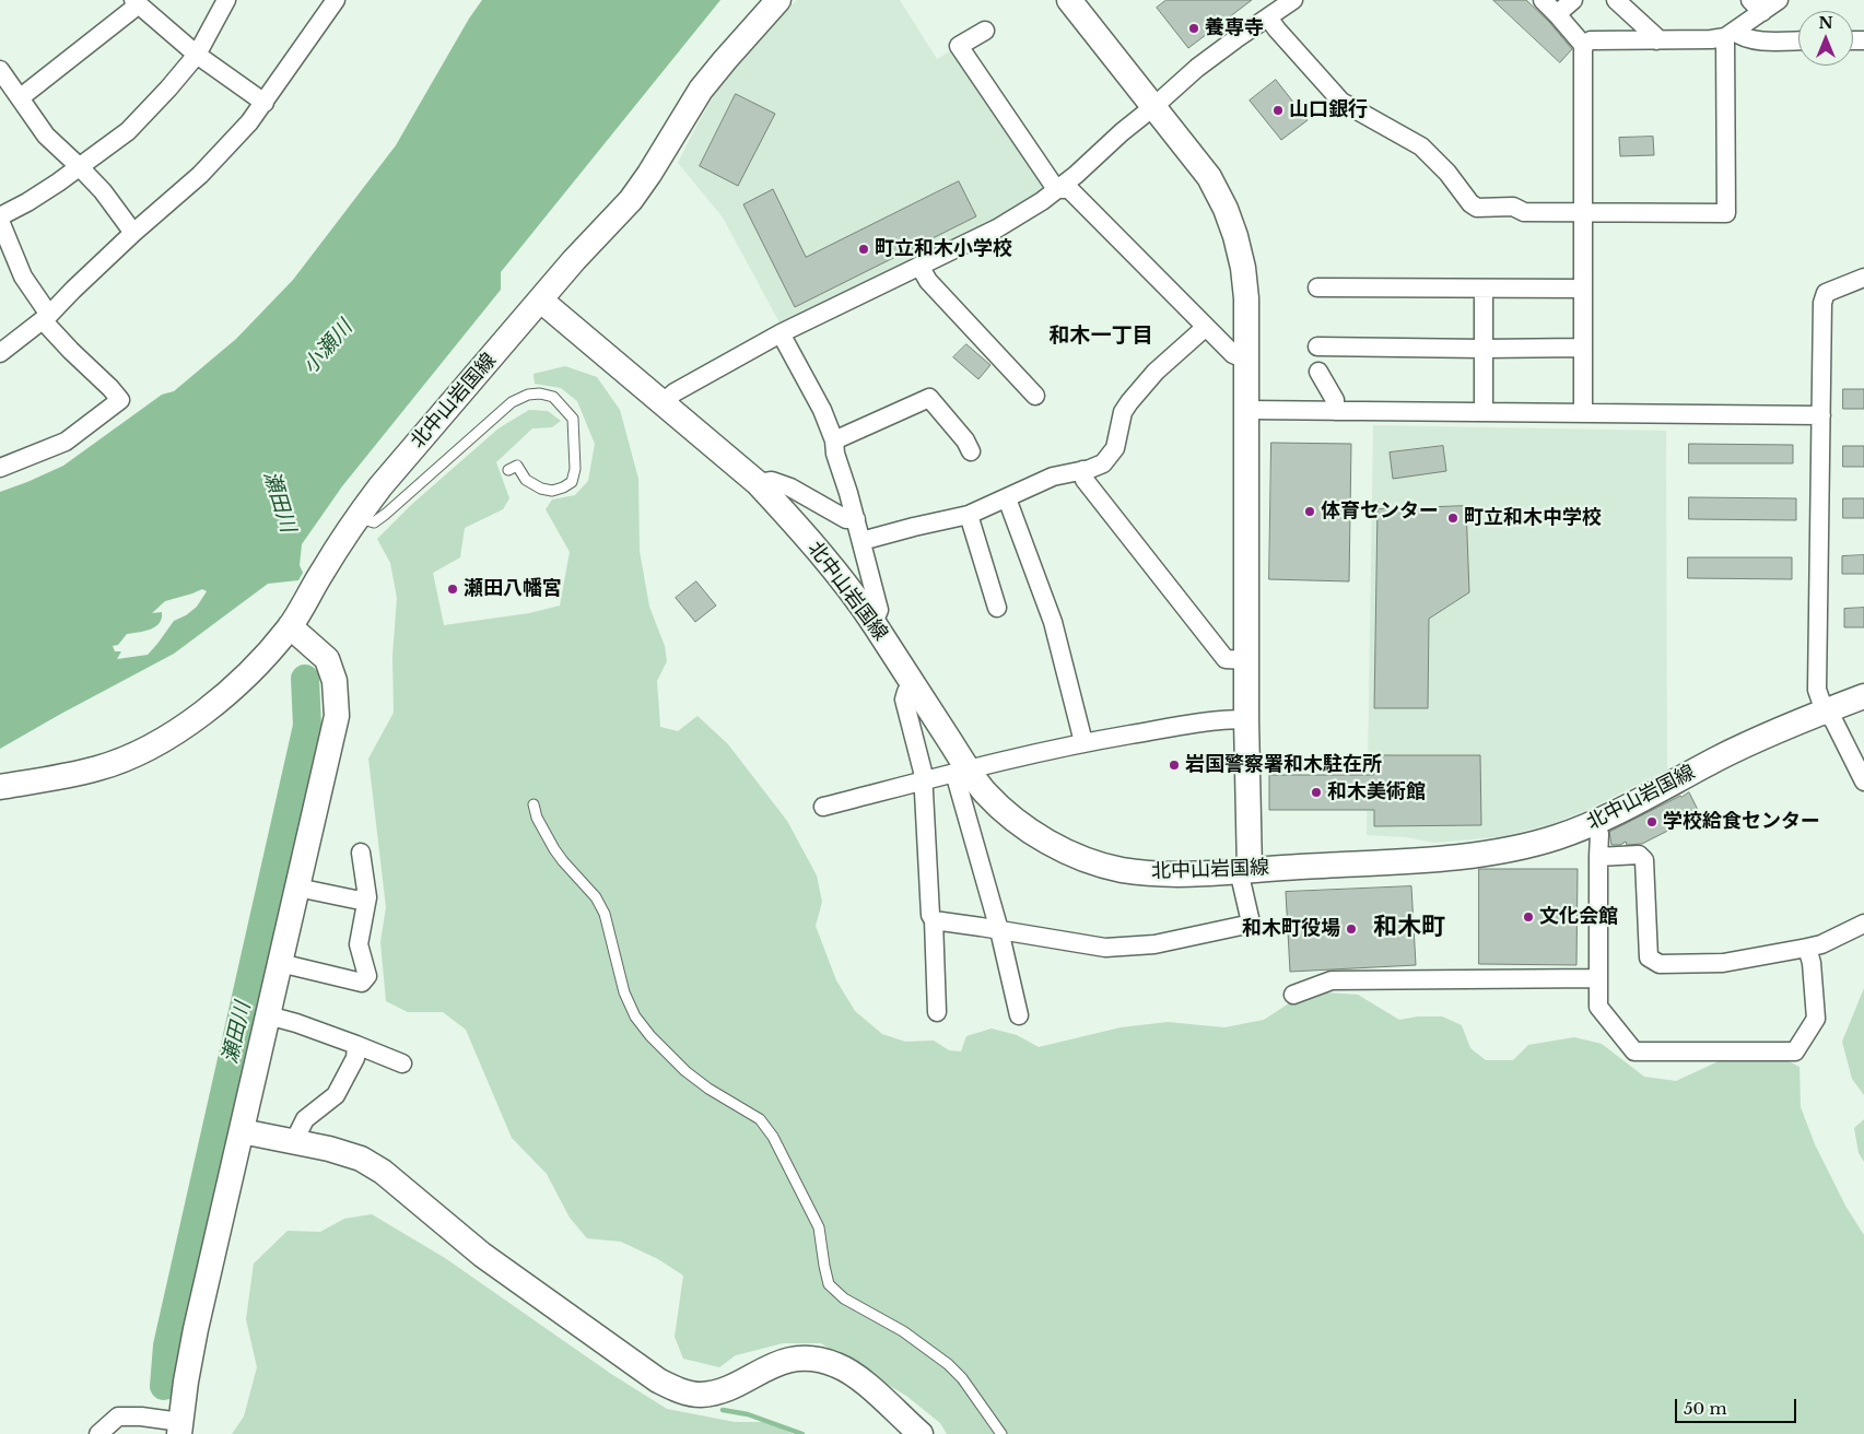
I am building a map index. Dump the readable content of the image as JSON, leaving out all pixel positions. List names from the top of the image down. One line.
{"streets":{"street":["北中山岩国線"]},"districts":["和木一丁目","和木町"],"water":["小瀬川","瀬田川"],"places":["養専寺","山口銀行","町立和木小学校","体育センター","町立和木中学校","瀬田八幡宮","岩国警察署和木駐在所","和木美術館","学校給食センター","文化会館","和木町役場"],"scale_bar":"50 m","north":"top"}
